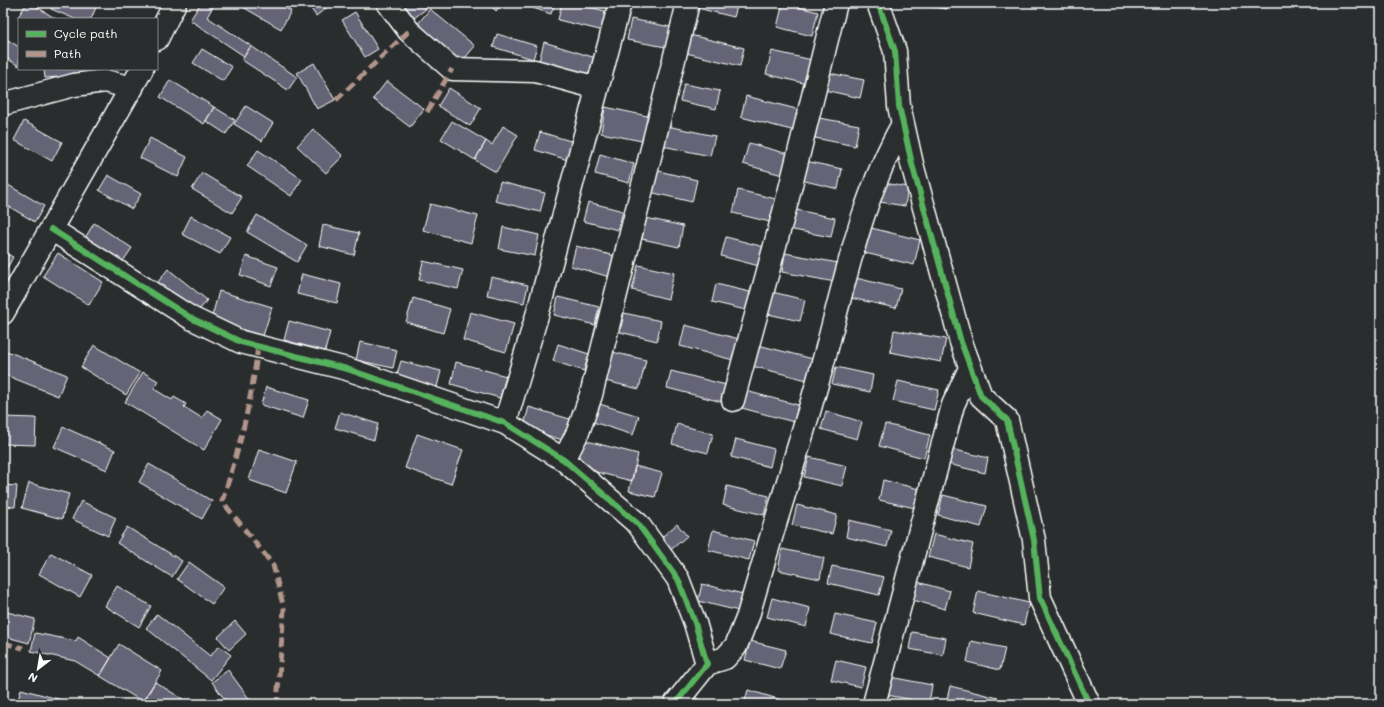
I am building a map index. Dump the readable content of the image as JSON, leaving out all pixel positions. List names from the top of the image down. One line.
{"legend":["Cycle path","Path"],"north":"bottom left"}
